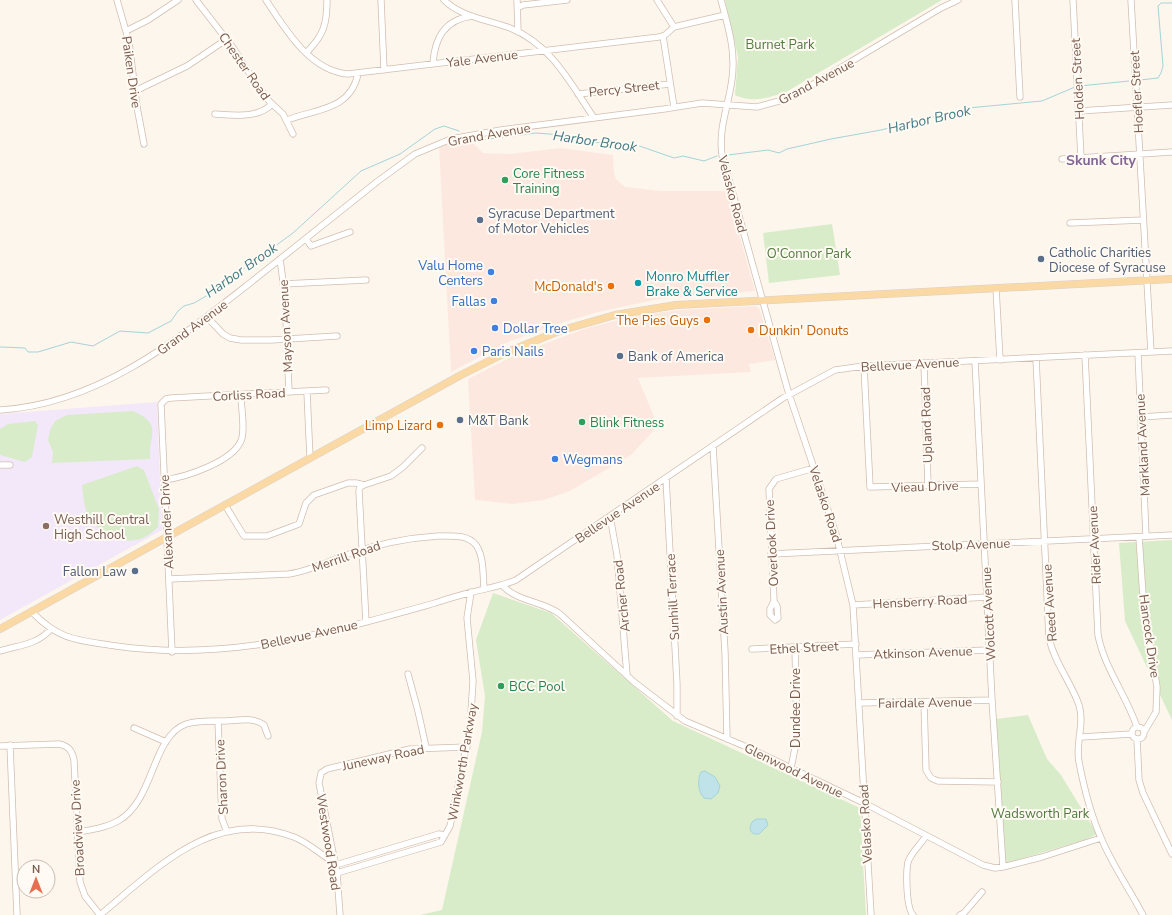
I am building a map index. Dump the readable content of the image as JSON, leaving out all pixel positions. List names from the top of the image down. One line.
{"streets":{"street":["Yale Avenue","Chester Road","Paiken Drive","Holden Street","Grand Avenue","Percy Street","Hoefler Street","Velasko Road","Mayson Avenue","Bellevue Avenue","Corliss Road","Upland Road","Markland Avenue","Vieau Drive","Alexander Drive","Overlook Drive","Stolp Avenue","Rider Avenue","Merrill Road","Austin Avenue","Archer Road","Sunhill Terrace","Hensberry Road","Reed Avenue","Wolcott Avenue","Hancock Drive","Ethel Street","Atkinson Avenue","Fairdale Avenue","Dundee Drive","Juneway Road","Winkworth Parkway","Glenwood Avenue","Sharon Drive","Broadview Drive","Westwood Road"]},"crossings":[["Grand Avenue","Velasko Road"],["Grand Avenue","Mayson Avenue"],["Hoefler Street","Bellevue Avenue"],["Velasko Road","Bellevue Avenue"],["Velasko Road","Overlook Drive"],["Velasko Road","Stolp Avenue"],["Velasko Road","Hensberry Road"],["Velasko Road","Ethel Street"],["Velasko Road","Atkinson Avenue"],["Velasko Road","Fairdale Avenue"],["Velasko Road","Glenwood Avenue"],["Mayson Avenue","Corliss Road"],["Bellevue Avenue","Upland Road"],["Bellevue Avenue","Markland Avenue"],["Bellevue Avenue","Vieau Drive"],["Bellevue Avenue","Alexander Drive"],["Bellevue Avenue","Rider Avenue"],["Bellevue Avenue","Merrill Road"],["Bellevue Avenue","Austin Avenue"],["Bellevue Avenue","Archer Road"],["Bellevue Avenue","Sunhill Terrace"],["Bellevue Avenue","Reed Avenue"],["Bellevue Avenue","Wolcott Avenue"],["Bellevue Avenue","Winkworth Parkway"],["Bellevue Avenue","Glenwood Avenue"],["Corliss Road","Alexander Drive"],["Upland Road","Vieau Drive"],["Markland Avenue","Stolp Avenue"],["Vieau Drive","Wolcott Avenue"],["Alexander Drive","Merrill Road"],["Overlook Drive","Stolp Avenue"],["Stolp Avenue","Rider Avenue"],["Stolp Avenue","Reed Avenue"],["Stolp Avenue","Wolcott Avenue"],["Stolp Avenue","Hancock Drive"],["Rider Avenue","Hancock Drive"],["Austin Avenue","Glenwood Avenue"],["Archer Road","Glenwood Avenue"],["Sunhill Terrace","Glenwood Avenue"],["Hensberry Road","Wolcott Avenue"],["Reed Avenue","Glenwood Avenue"],["Wolcott Avenue","Atkinson Avenue"],["Wolcott Avenue","Fairdale Avenue"],["Wolcott Avenue","Glenwood Avenue"],["Ethel Street","Dundee Drive"],["Dundee Drive","Glenwood Avenue"],["Juneway Road","Winkworth Parkway"],["Juneway Road","Westwood Road"],["Winkworth Parkway","Westwood Road"]],"districts":["Skunk City"],"water":["Harbor Brook"],"parks":["Burnet Park","O'Connor Park","Wadsworth Park"],"places":["Core Fitness Training","Syracuse Department of Motor Vehicles","Catholic Charities Diocese of Syracuse","Valu Home Centers","Monro Muffler Brake & Service","McDonald's","Fallas","The Pies Guys","Dollar Tree","Dunkin' Donuts","Paris Nails","Bank of America","M&T Bank","Blink Fitness","Limp Lizard","Wegmans","Westhill Central High School","Fallon Law","BCC Pool"],"north":"top"}
